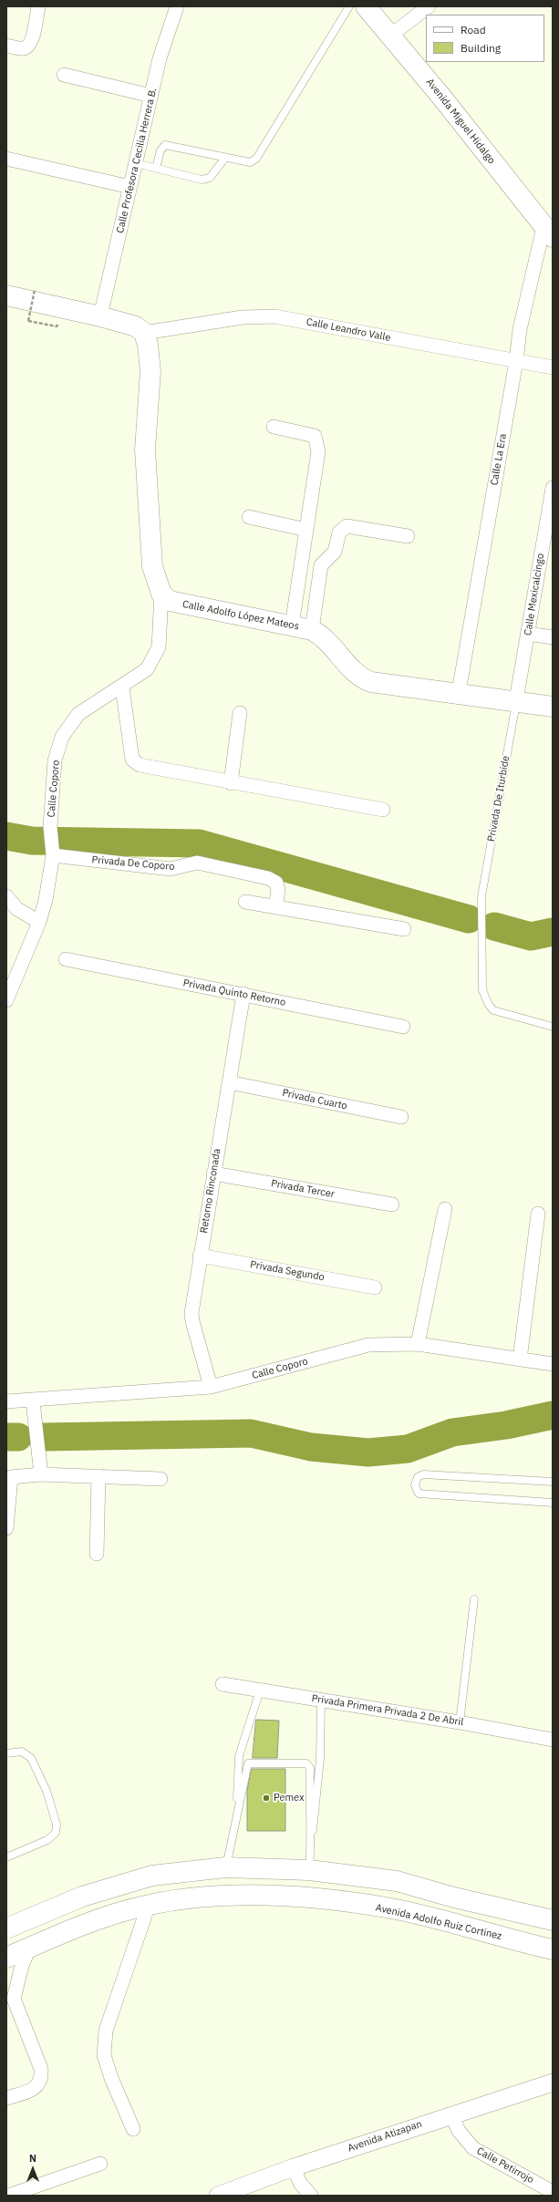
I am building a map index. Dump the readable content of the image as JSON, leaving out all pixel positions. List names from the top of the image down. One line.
{"streets":{"main road":["Avenida Miguel Hidalgo","Calle Adolfo López Mateos","Avenida Adolfo Ruiz Cortinez"],"street":["Calle Profesora Cecilia Herrera B.","Calle Leandro Valle","Calle La Era","Calle Mexicalcingo","Calle Coporo","Privada De Coporo","Privada Quinto Retorno","Privada Cuarto","Privada Tercer","Retorno Rinconada","Privada Segundo","Privada Primera Privada 2 De Abril","Avenida Atizapan","Calle Petirrojo"],"lane":["Privada De Iturbide"]},"crossings":[["Avenida Miguel Hidalgo","Calle La Era"],["Calle Leandro Valle","Calle La Era"],["Calle La Era","Calle Adolfo López Mateos"],["Calle Mexicalcingo","Calle Adolfo López Mateos"],["Calle Mexicalcingo","Privada De Iturbide"],["Calle Adolfo López Mateos","Calle Coporo"],["Calle Adolfo López Mateos","Privada De Iturbide"],["Calle Coporo","Privada De Coporo"],["Calle Coporo","Retorno Rinconada"],["Privada Quinto Retorno","Retorno Rinconada"],["Privada Cuarto","Retorno Rinconada"],["Privada Tercer","Retorno Rinconada"],["Retorno Rinconada","Privada Segundo"],["Avenida Atizapan","Calle Petirrojo"]],"places":["Pemex"],"legend":["Road","Building"],"north":"top"}
